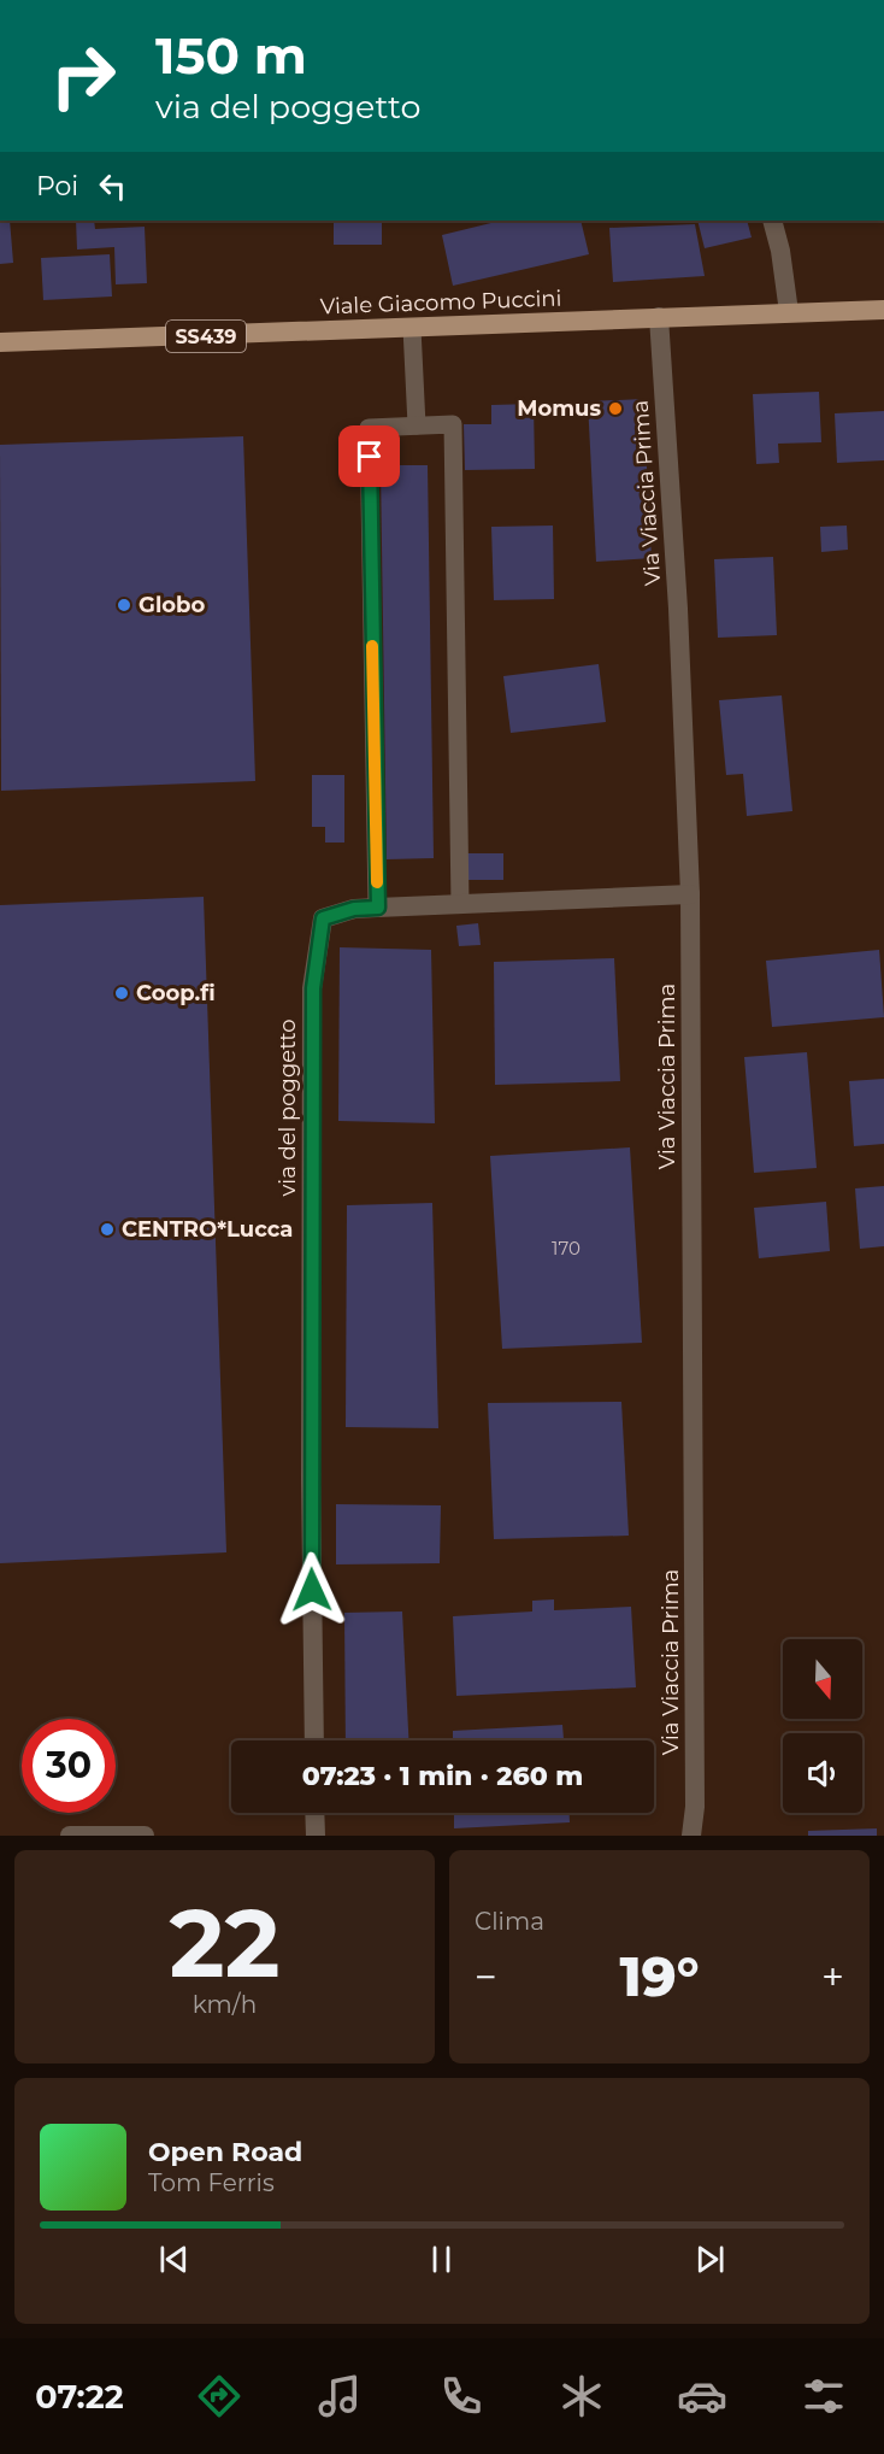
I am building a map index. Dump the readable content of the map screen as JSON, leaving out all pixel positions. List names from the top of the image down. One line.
{"streets":{"main road":["Viale Giacomo Puccini","SS439"],"street":["Via Viaccia Prima","via del poggetto"]},"crossings":[["Viale Giacomo Puccini","Via Viaccia Prima"],["Via Viaccia Prima","via del poggetto"]],"places":["Momus","Globo","Coop.fi","CENTRO*Lucca"],"house_numbers":["170"],"north":"bottom","page":{"turn":["150 m","via del poggetto"],"then":"Poi","limit":"30","trip":"07:23 · 1 min · 260 m","tile":[["22","km/h"],"Clima"],"heat":["−","19°","+"],"song":["Open Road","Tom Ferris"],"tabs":"07:22"}}
